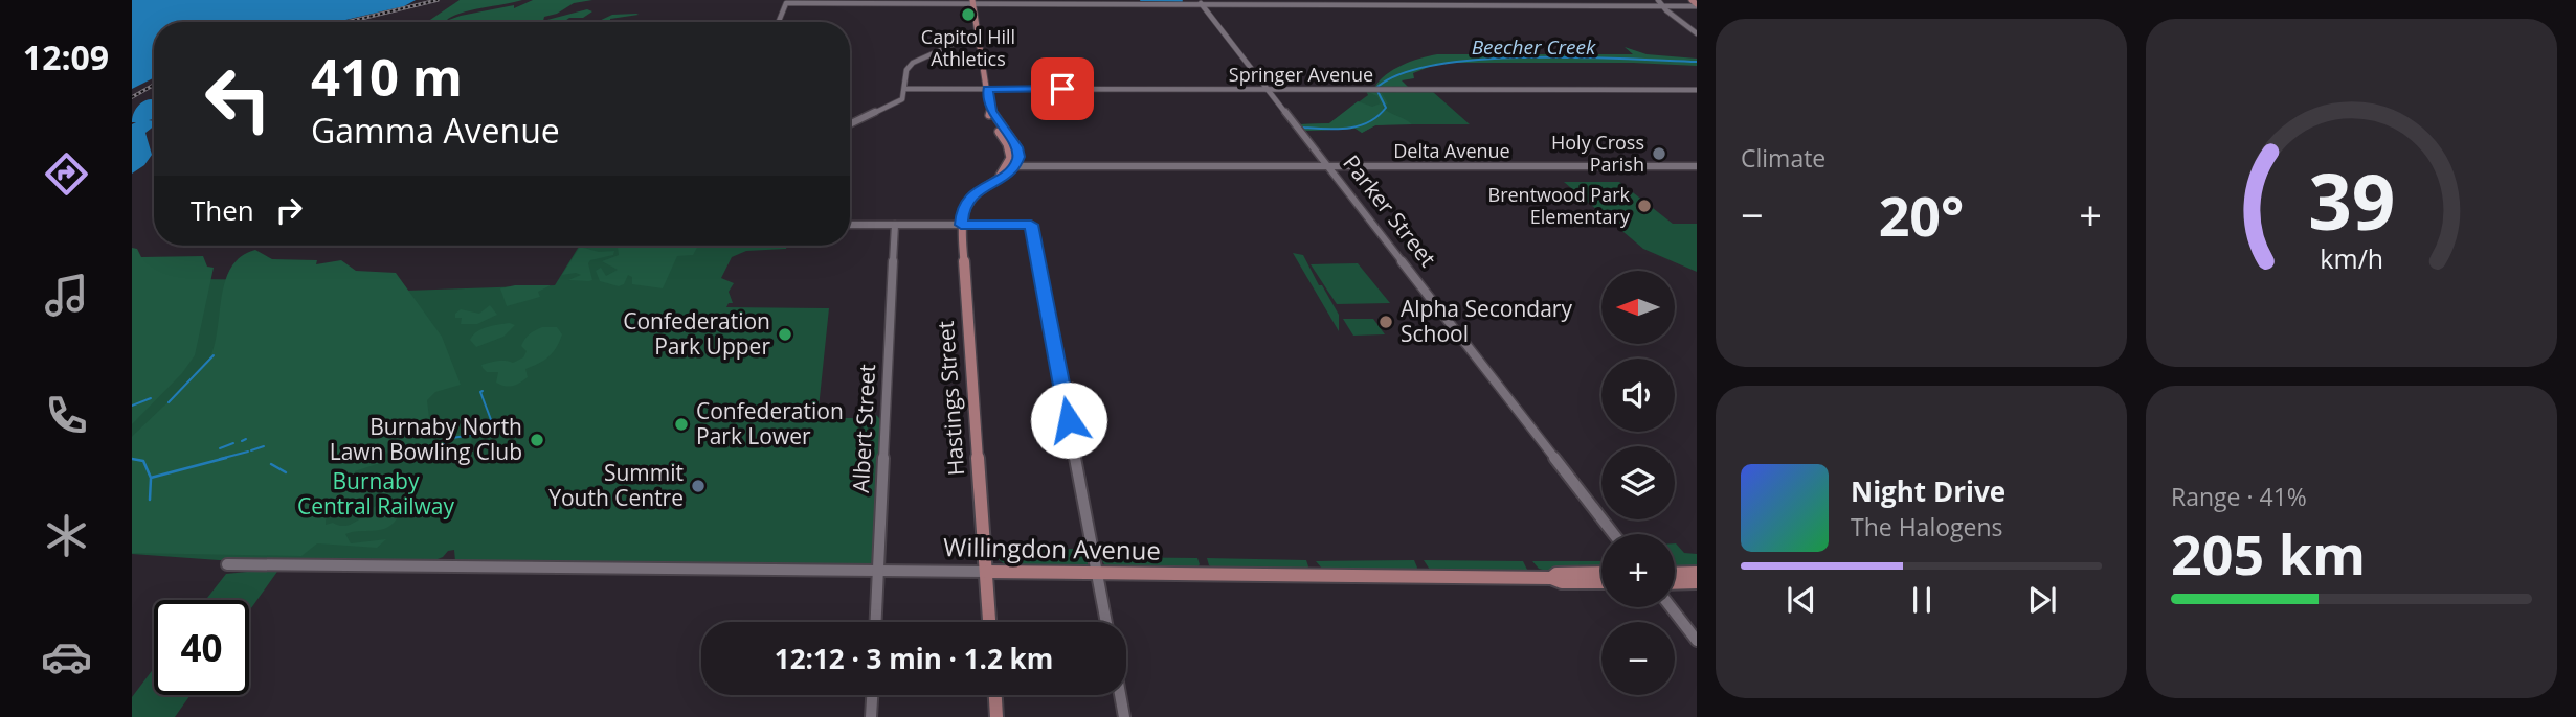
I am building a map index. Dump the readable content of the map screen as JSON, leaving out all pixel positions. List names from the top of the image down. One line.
{"streets":{"main road":["Hastings Street","Willingdon Avenue"],"street":["Springer Avenue","Delta Avenue","Parker Street","Albert Street"]},"crossings":[["Springer Avenue","Parker Street"],["Delta Avenue","Parker Street"],["Hastings Street","Willingdon Avenue"],["Albert Street","Willingdon Avenue"]],"water":["Beecher Creek"],"parks":["Burnaby Central Railway"],"places":["Capitol Hill Athletics","Holy Cross Parish","Brentwood Park Elementary","Alpha Secondary School","Confederation Park Upper","Confederation Park Lower","Burnaby North Lawn Bowling Club","Summit Youth Centre"],"north":"left","page":{"tabs":"12:09","tile":["Climate",["Range · 41%","205 km"]],"turn":["410 m","Gamma Avenue"],"then":"Then","heat":["−","20°","+"],"map_buttons":["+","−"],"song":["Night Drive","The Halogens"],"limit":"40","trip":"12:12 · 3 min · 1.2 km","gauge":["39","km/h"]}}
